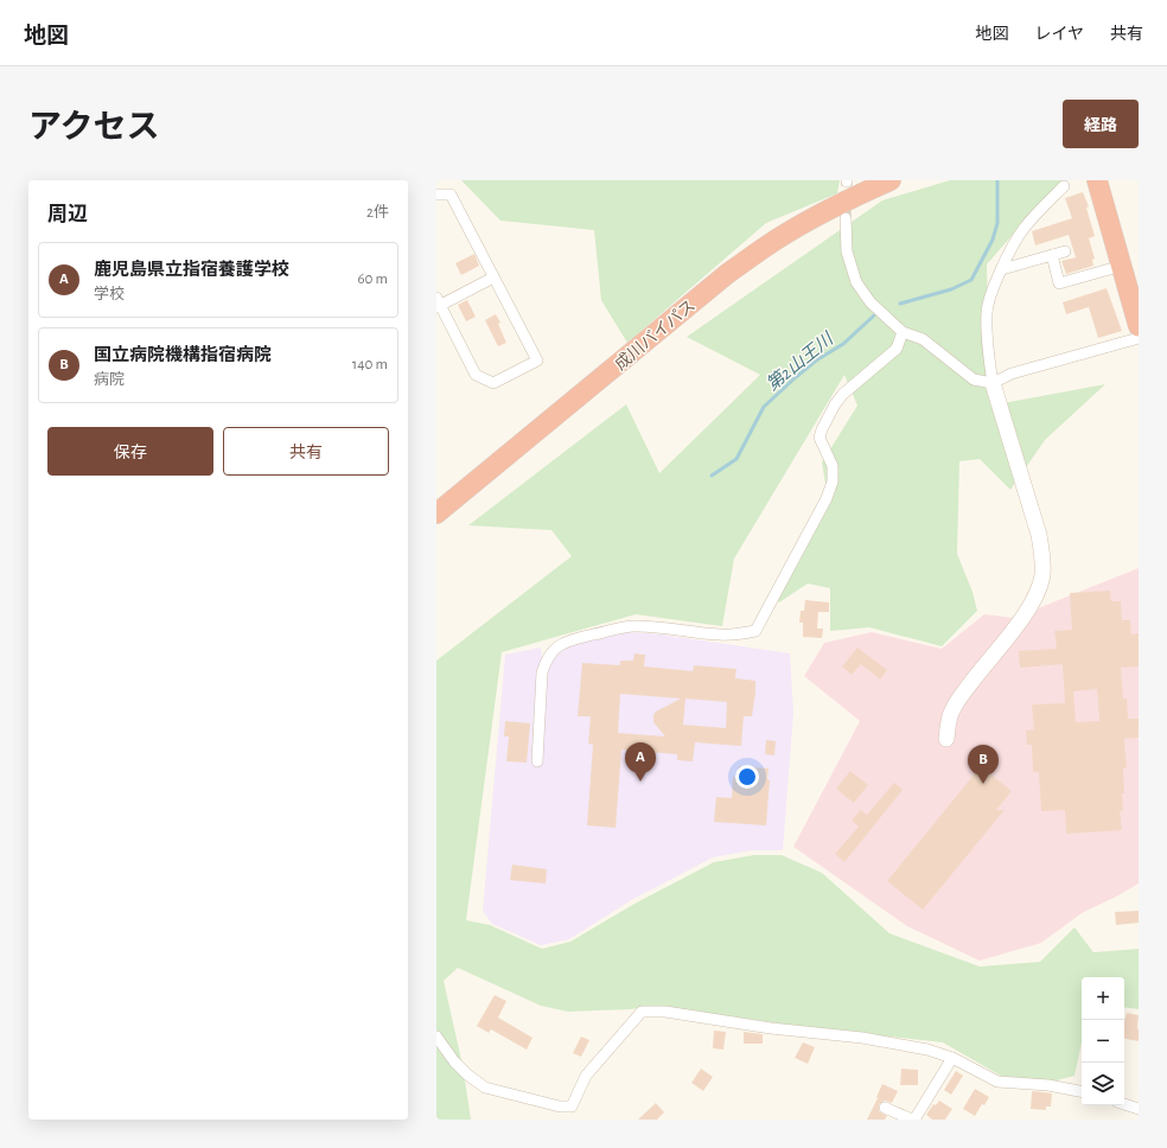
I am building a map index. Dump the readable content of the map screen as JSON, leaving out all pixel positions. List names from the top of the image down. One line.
{"streets":{"highway":["成川バイパス"]},"water":["第2山王川"],"page":{"header":"地図","nav":["地図","レイヤ","共有"],"title":"アクセス","buttons":["経路",["保存","共有"]],"heading":["周辺","2件"],"list":[{"mark":"A","name":"鹿児島県立指宿養護学校","note":"学校","value":"60 m"},{"mark":"B","name":"国立病院機構指宿病院","note":"病院","value":"140 m"}],"pins":["A","B"],"map_buttons":["+","−"]}}
